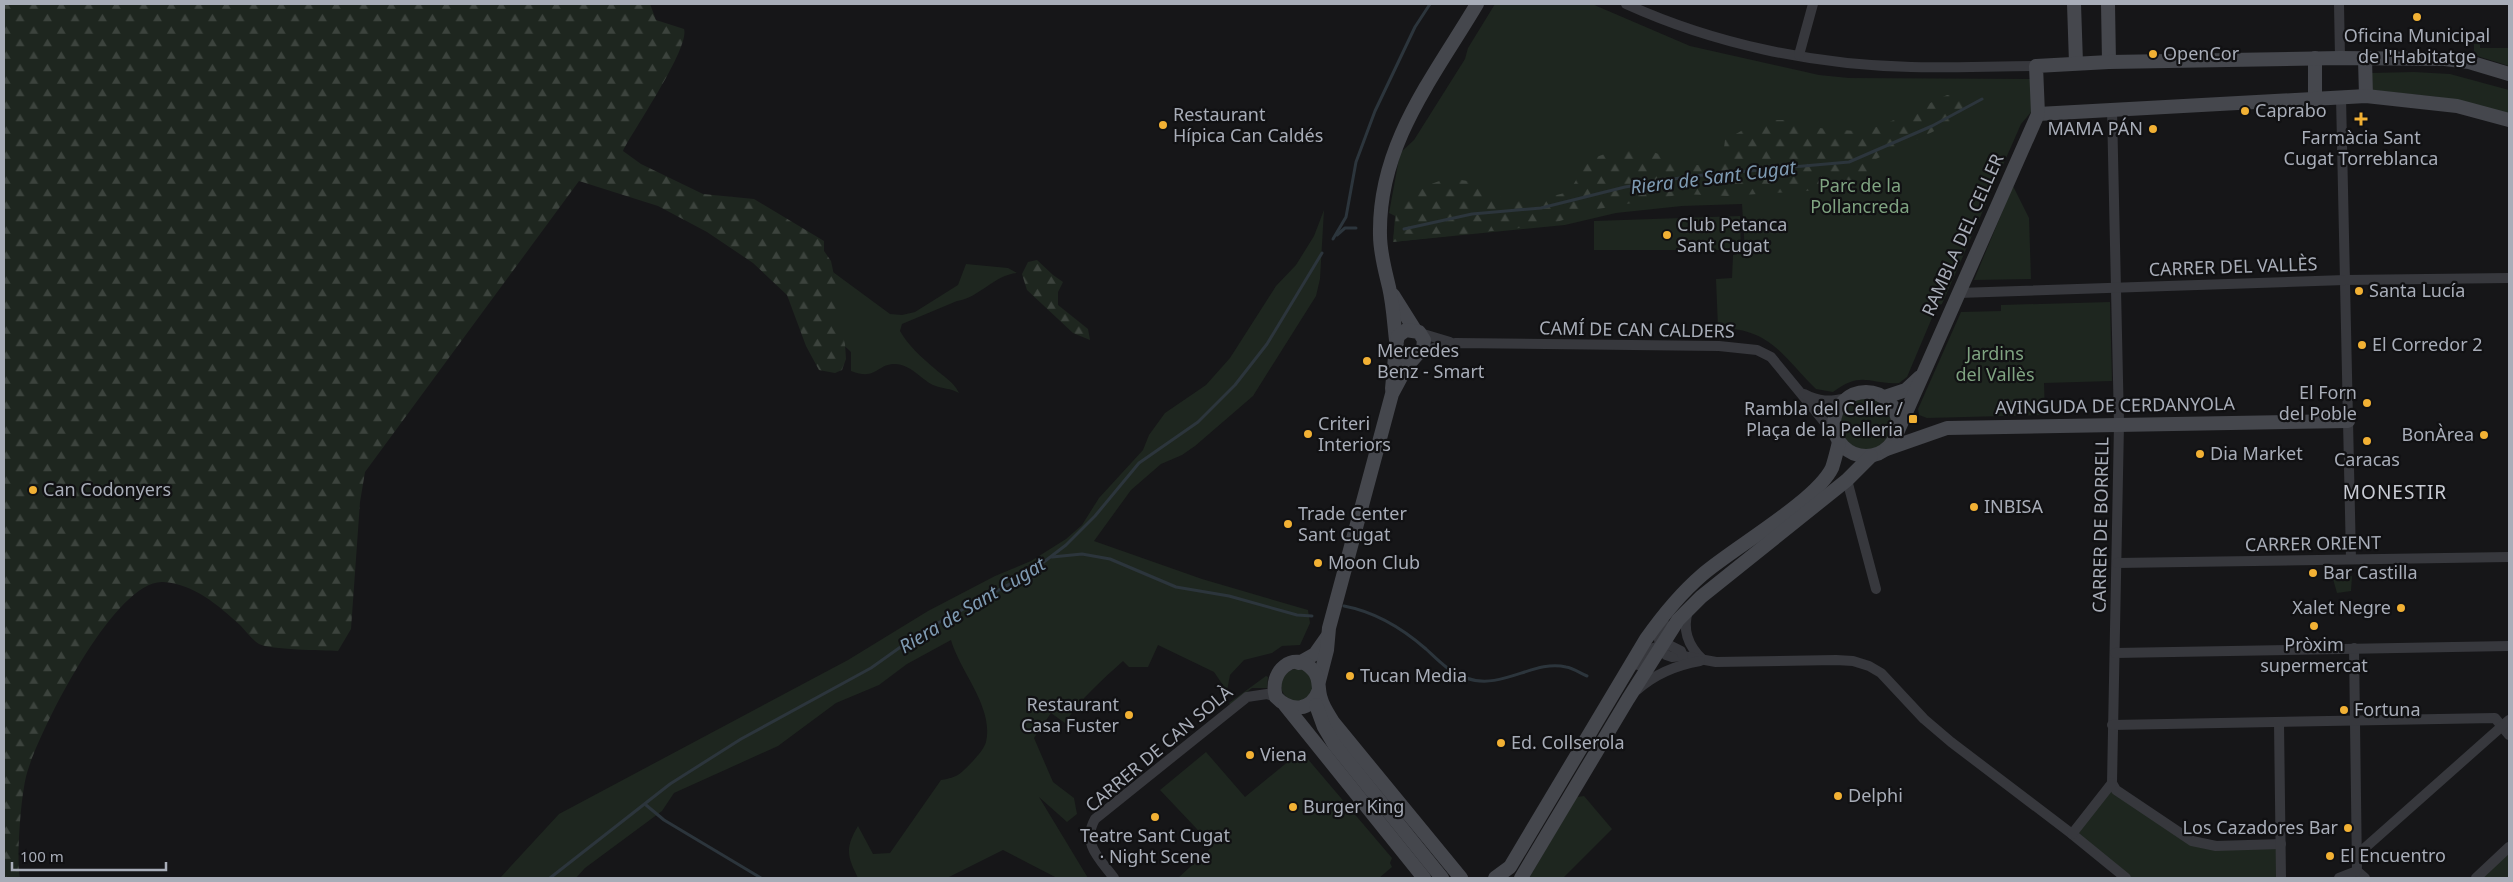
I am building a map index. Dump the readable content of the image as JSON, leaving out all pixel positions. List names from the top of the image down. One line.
{"streets":{"street":["RAMBLA DEL CELLER","CARRER DEL VALLÈS","CAMÍ DE CAN CALDERS","AVINGUDA DE CERDANYOLA","CARRER DE BORRELL","CARRER ORIENT","CARRER DE CAN SOLÀ"]},"crossings":[["RAMBLA DEL CELLER","CARRER DEL VALLÈS"],["RAMBLA DEL CELLER","CAMÍ DE CAN CALDERS"],["RAMBLA DEL CELLER","AVINGUDA DE CERDANYOLA"],["CARRER DEL VALLÈS","CARRER DE BORRELL"],["CAMÍ DE CAN CALDERS","AVINGUDA DE CERDANYOLA"],["AVINGUDA DE CERDANYOLA","CARRER DE BORRELL"],["CARRER DE BORRELL","CARRER ORIENT"]],"districts":["MONESTIR"],"water":["Riera de Sant Cugat"],"parks":["Parc de la Pollancreda","Jardins del Vallès"],"places":{"other":["Oficina Municipal de l'Habitatge","OpenCor","Caprabo","Restaurant Hípica Can Caldés","MAMA PÁN","Club Petanca Sant Cugat","Santa Lucía","El Corredor 2","Mercedes Benz - Smart","El Forn del Poble","Criteri Interiors","BonÀrea","Caracas","Dia Market","Can Codonyers","INBISA","Trade Center Sant Cugat","Moon Club","Bar Castilla","Xalet Negre","Pròxim supermercat","Tucan Media","Fortuna","Restaurant Casa Fuster","Ed. Collserola","Viena","Delphi","Burger King","Teatre Sant Cugat · Night Scene","Los Cazadores Bar","El Encuentro"],"health":["Farmàcia Sant Cugat Torreblanca"],"transit":["Rambla del Celler / Plaça de la Pelleria"]},"scale_bar":"100 m"}
